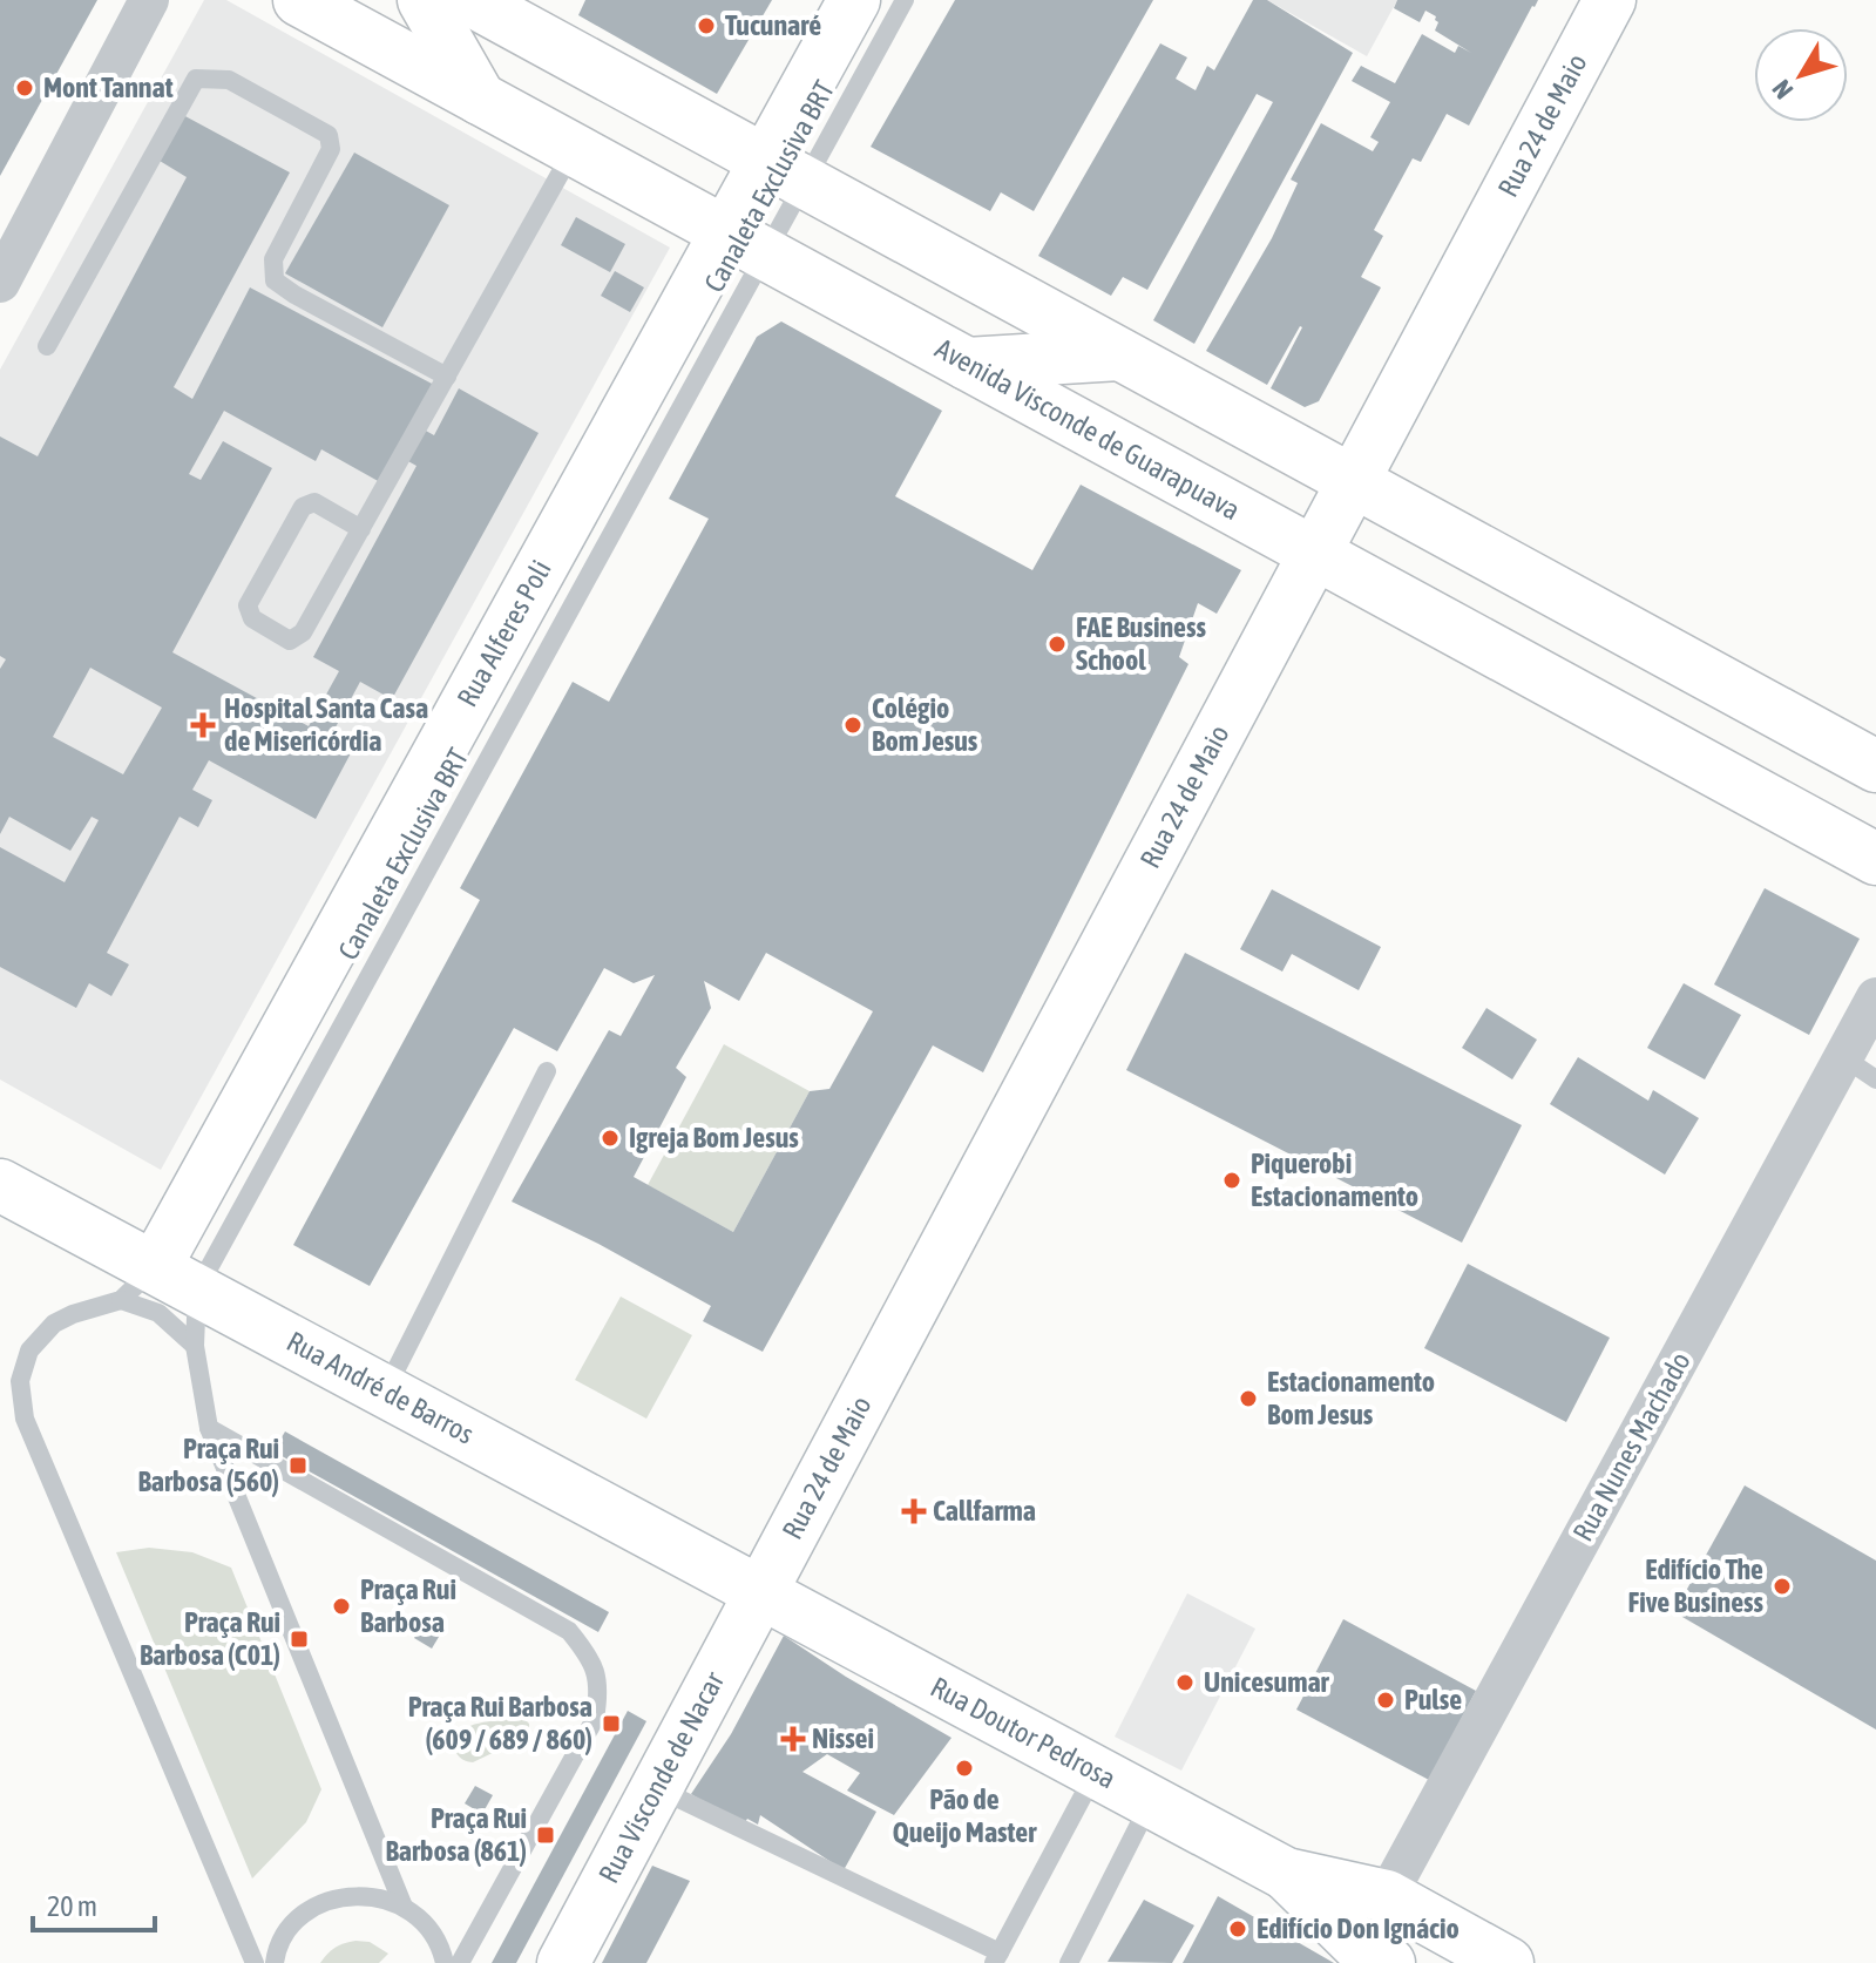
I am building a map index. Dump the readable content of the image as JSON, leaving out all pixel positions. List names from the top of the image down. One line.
{"streets":{"main road":["Rua 24 de Maio","Avenida Visconde de Guarapuava","Rua Alferes Poli","Rua André de Barros","Rua Doutor Pedrosa","Rua Visconde de Nacar"],"street":["Rua Nunes Machado"],"lane":["Canaleta Exclusiva BRT"]},"crossings":[["Rua 24 de Maio","Avenida Visconde de Guarapuava"],["Rua 24 de Maio","Rua André de Barros"],["Rua 24 de Maio","Rua Doutor Pedrosa"],["Rua 24 de Maio","Rua Visconde de Nacar"],["Canaleta Exclusiva BRT","Rua Alferes Poli"],["Avenida Visconde de Guarapuava","Rua Alferes Poli"],["Rua Alferes Poli","Rua André de Barros"],["Rua André de Barros","Rua Doutor Pedrosa"],["Rua André de Barros","Rua Visconde de Nacar"],["Rua Nunes Machado","Rua Doutor Pedrosa"],["Rua Doutor Pedrosa","Rua Visconde de Nacar"]],"places":{"other":["Tucunaré","Mont Tannat","FAE Business School","Colégio Bom Jesus","Igreja Bom Jesus","Piquerobi Estacionamento","Estacionamento Bom Jesus","Edifício The Five Business","Praça Rui Barbosa","Unicesumar","Pulse","Pão de Queijo Master","Edifício Don Ignácio"],"health":["Hospital Santa Casa de Misericórdia","Callfarma","Nissei"],"transit":["Praça Rui Barbosa (560)","Praça Rui Barbosa (C01)","Praça Rui Barbosa (609 / 689 / 860)","Praça Rui Barbosa (861)"]},"scale_bar":"20 m","north":"bottom left"}
